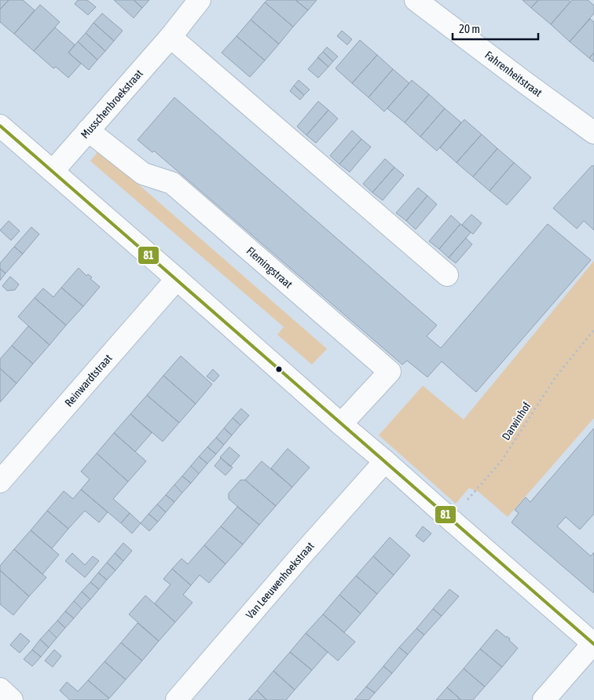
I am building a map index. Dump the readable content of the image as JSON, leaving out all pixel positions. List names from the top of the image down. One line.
{"streets":{"street":["Fahrenheitstraat","Musschenbroekstraat","Flemingstraat","Reinwardtstraat","Van Leeuwenhoekstraat"],"path":["Darwinhof"]},"crossings":[["Musschenbroekstraat","Flemingstraat"]],"lines":["transit line 81"],"scale_bar":"20 m"}
